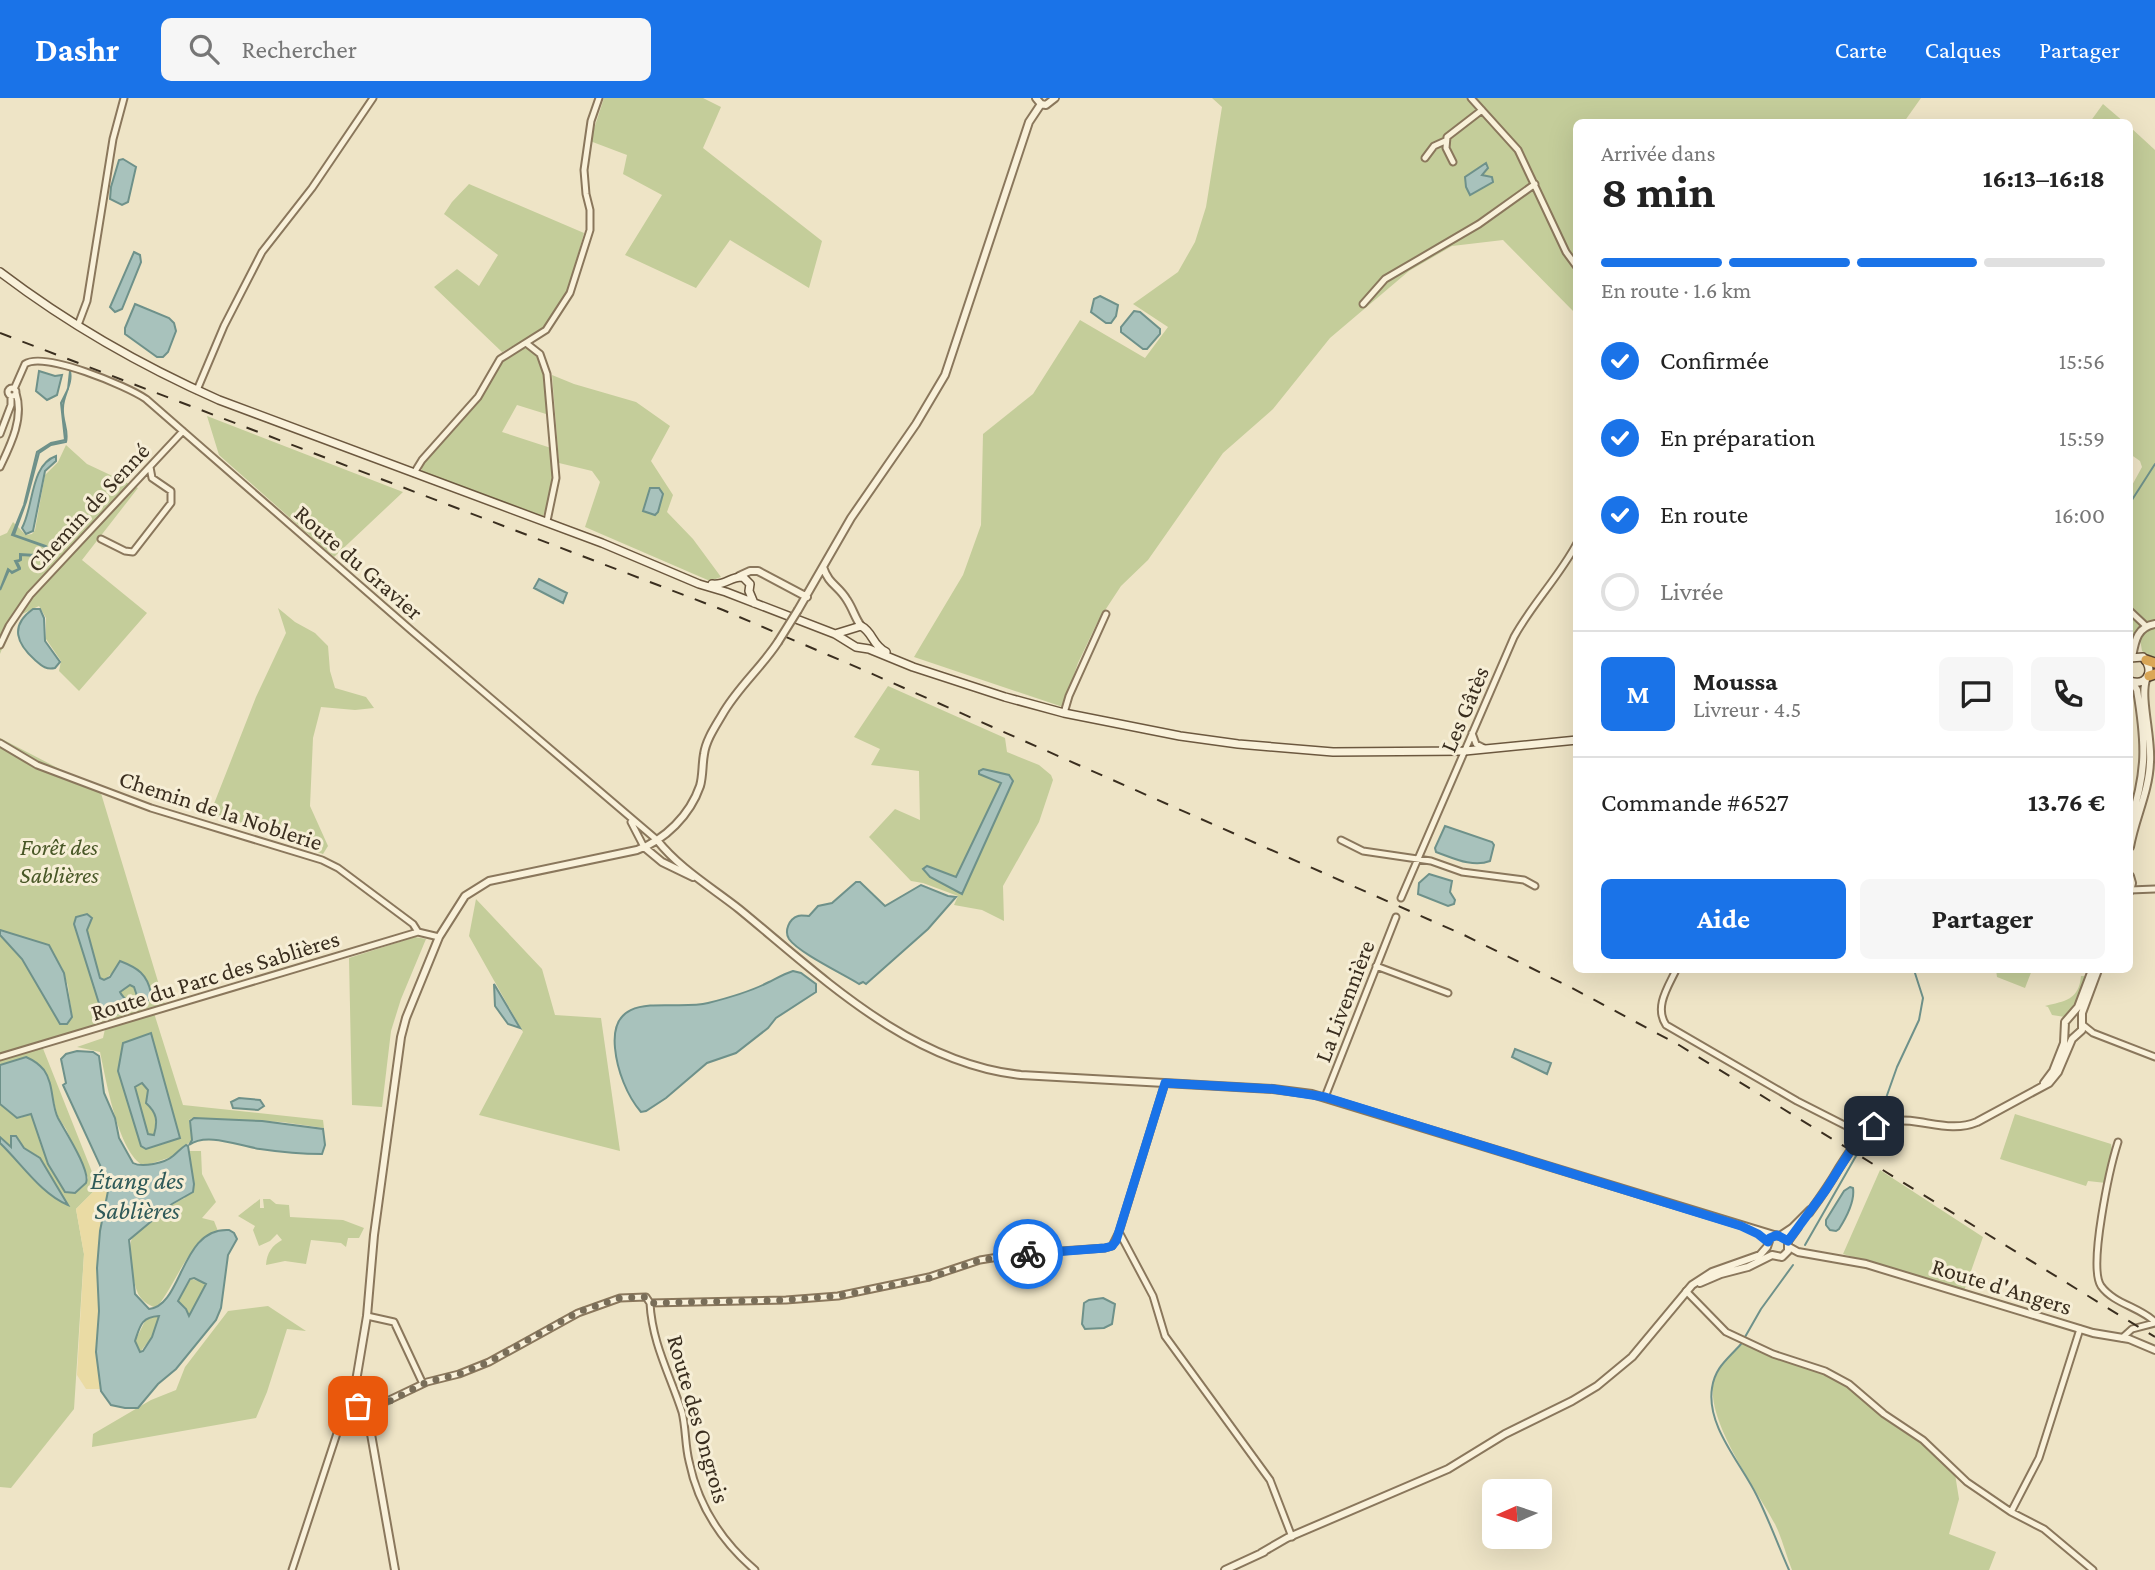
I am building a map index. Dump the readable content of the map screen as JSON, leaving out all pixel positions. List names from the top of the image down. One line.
{"streets":{"street":["Chemin de Senné","Route du Gravier","Les Gâtès","Chemin de la Noblerie","Route du Parc des Sablières","La Livennière","Route d'Angers","Route des Ongrois"]},"crossings":[["Chemin de Senné","Route du Gravier"],["Chemin de la Noblerie","Route du Parc des Sablières"]],"water":["Étang des Sablières"],"parks":["Forêt des Sablières"],"north":"left","page":{"header":"Dashr","search":"Rechercher","nav":["Carte","Calques","Partager"],"heading":["8 min","Arrivée dans","16:13–16:18"],"panel":["Moussa","Livreur · 4.5","Commande #6527","13.76 €"],"bar":"En route · 1.6 km","list":[["Confirmée","15:56"],["En préparation","15:59"],["En route","16:00"],"Livrée"],"round":"M","buttons":["Aide","Partager"]}}
